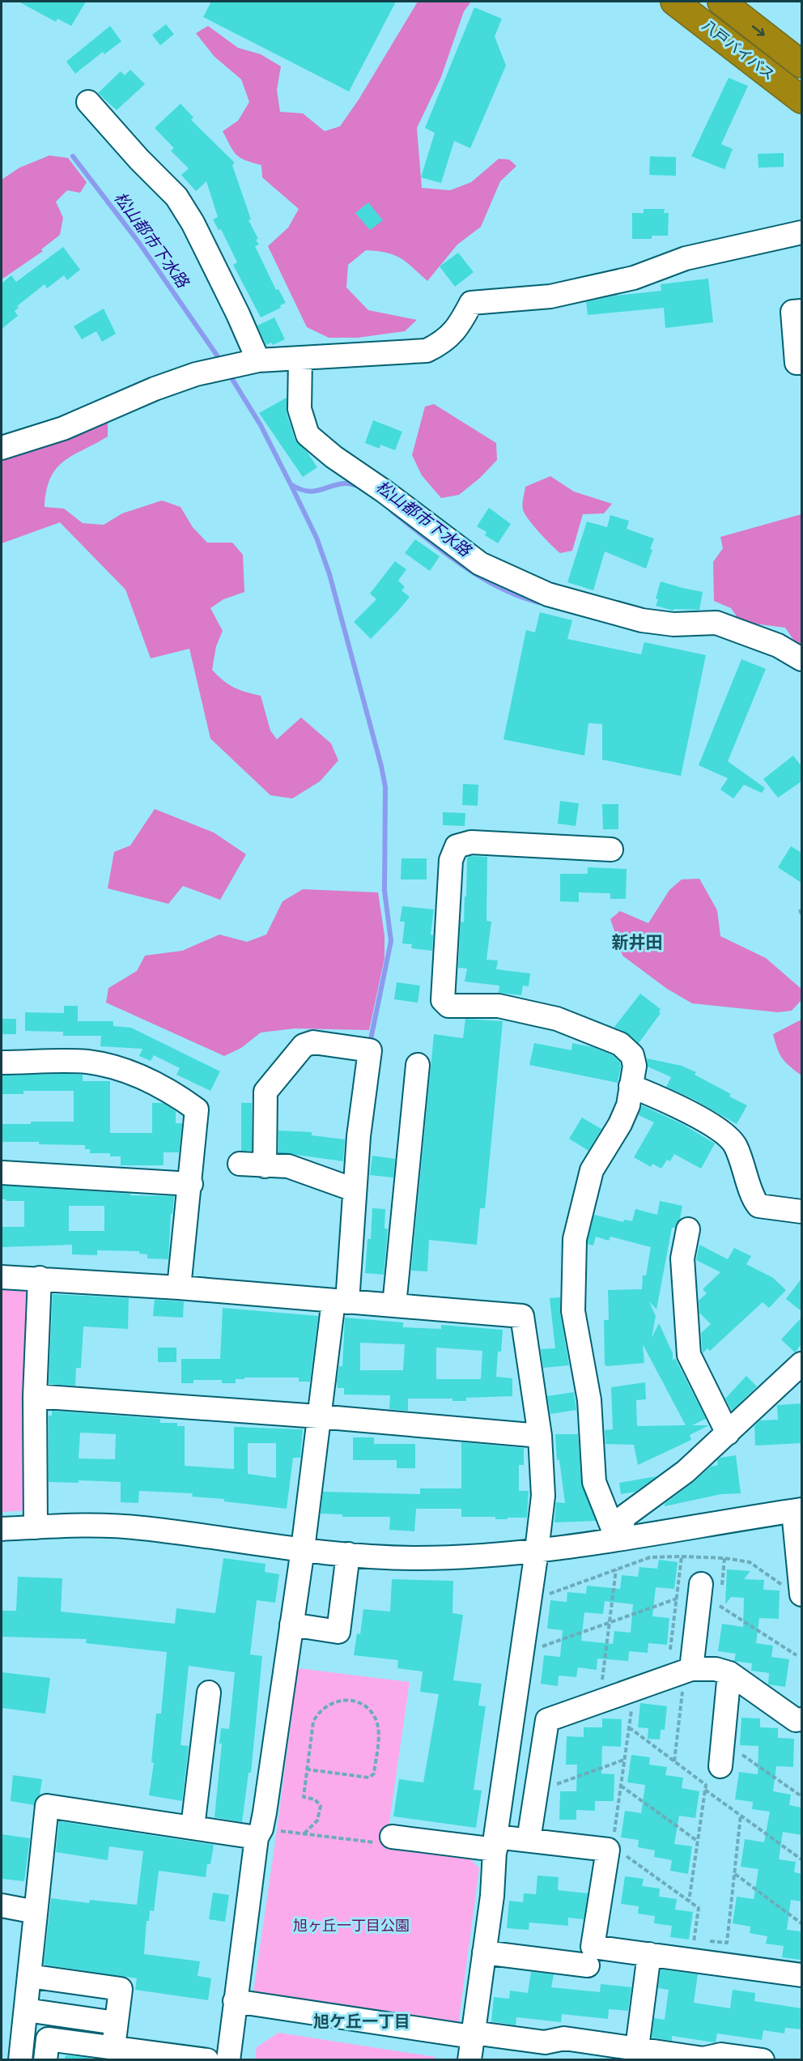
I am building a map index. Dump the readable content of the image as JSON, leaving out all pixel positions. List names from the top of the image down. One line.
{"streets":{"highway":["八戸バイパス"]},"districts":["新井田","旭ケ丘一丁目"],"water":["松山都市下水路"],"parks":["旭ヶ丘一丁目公園"]}
